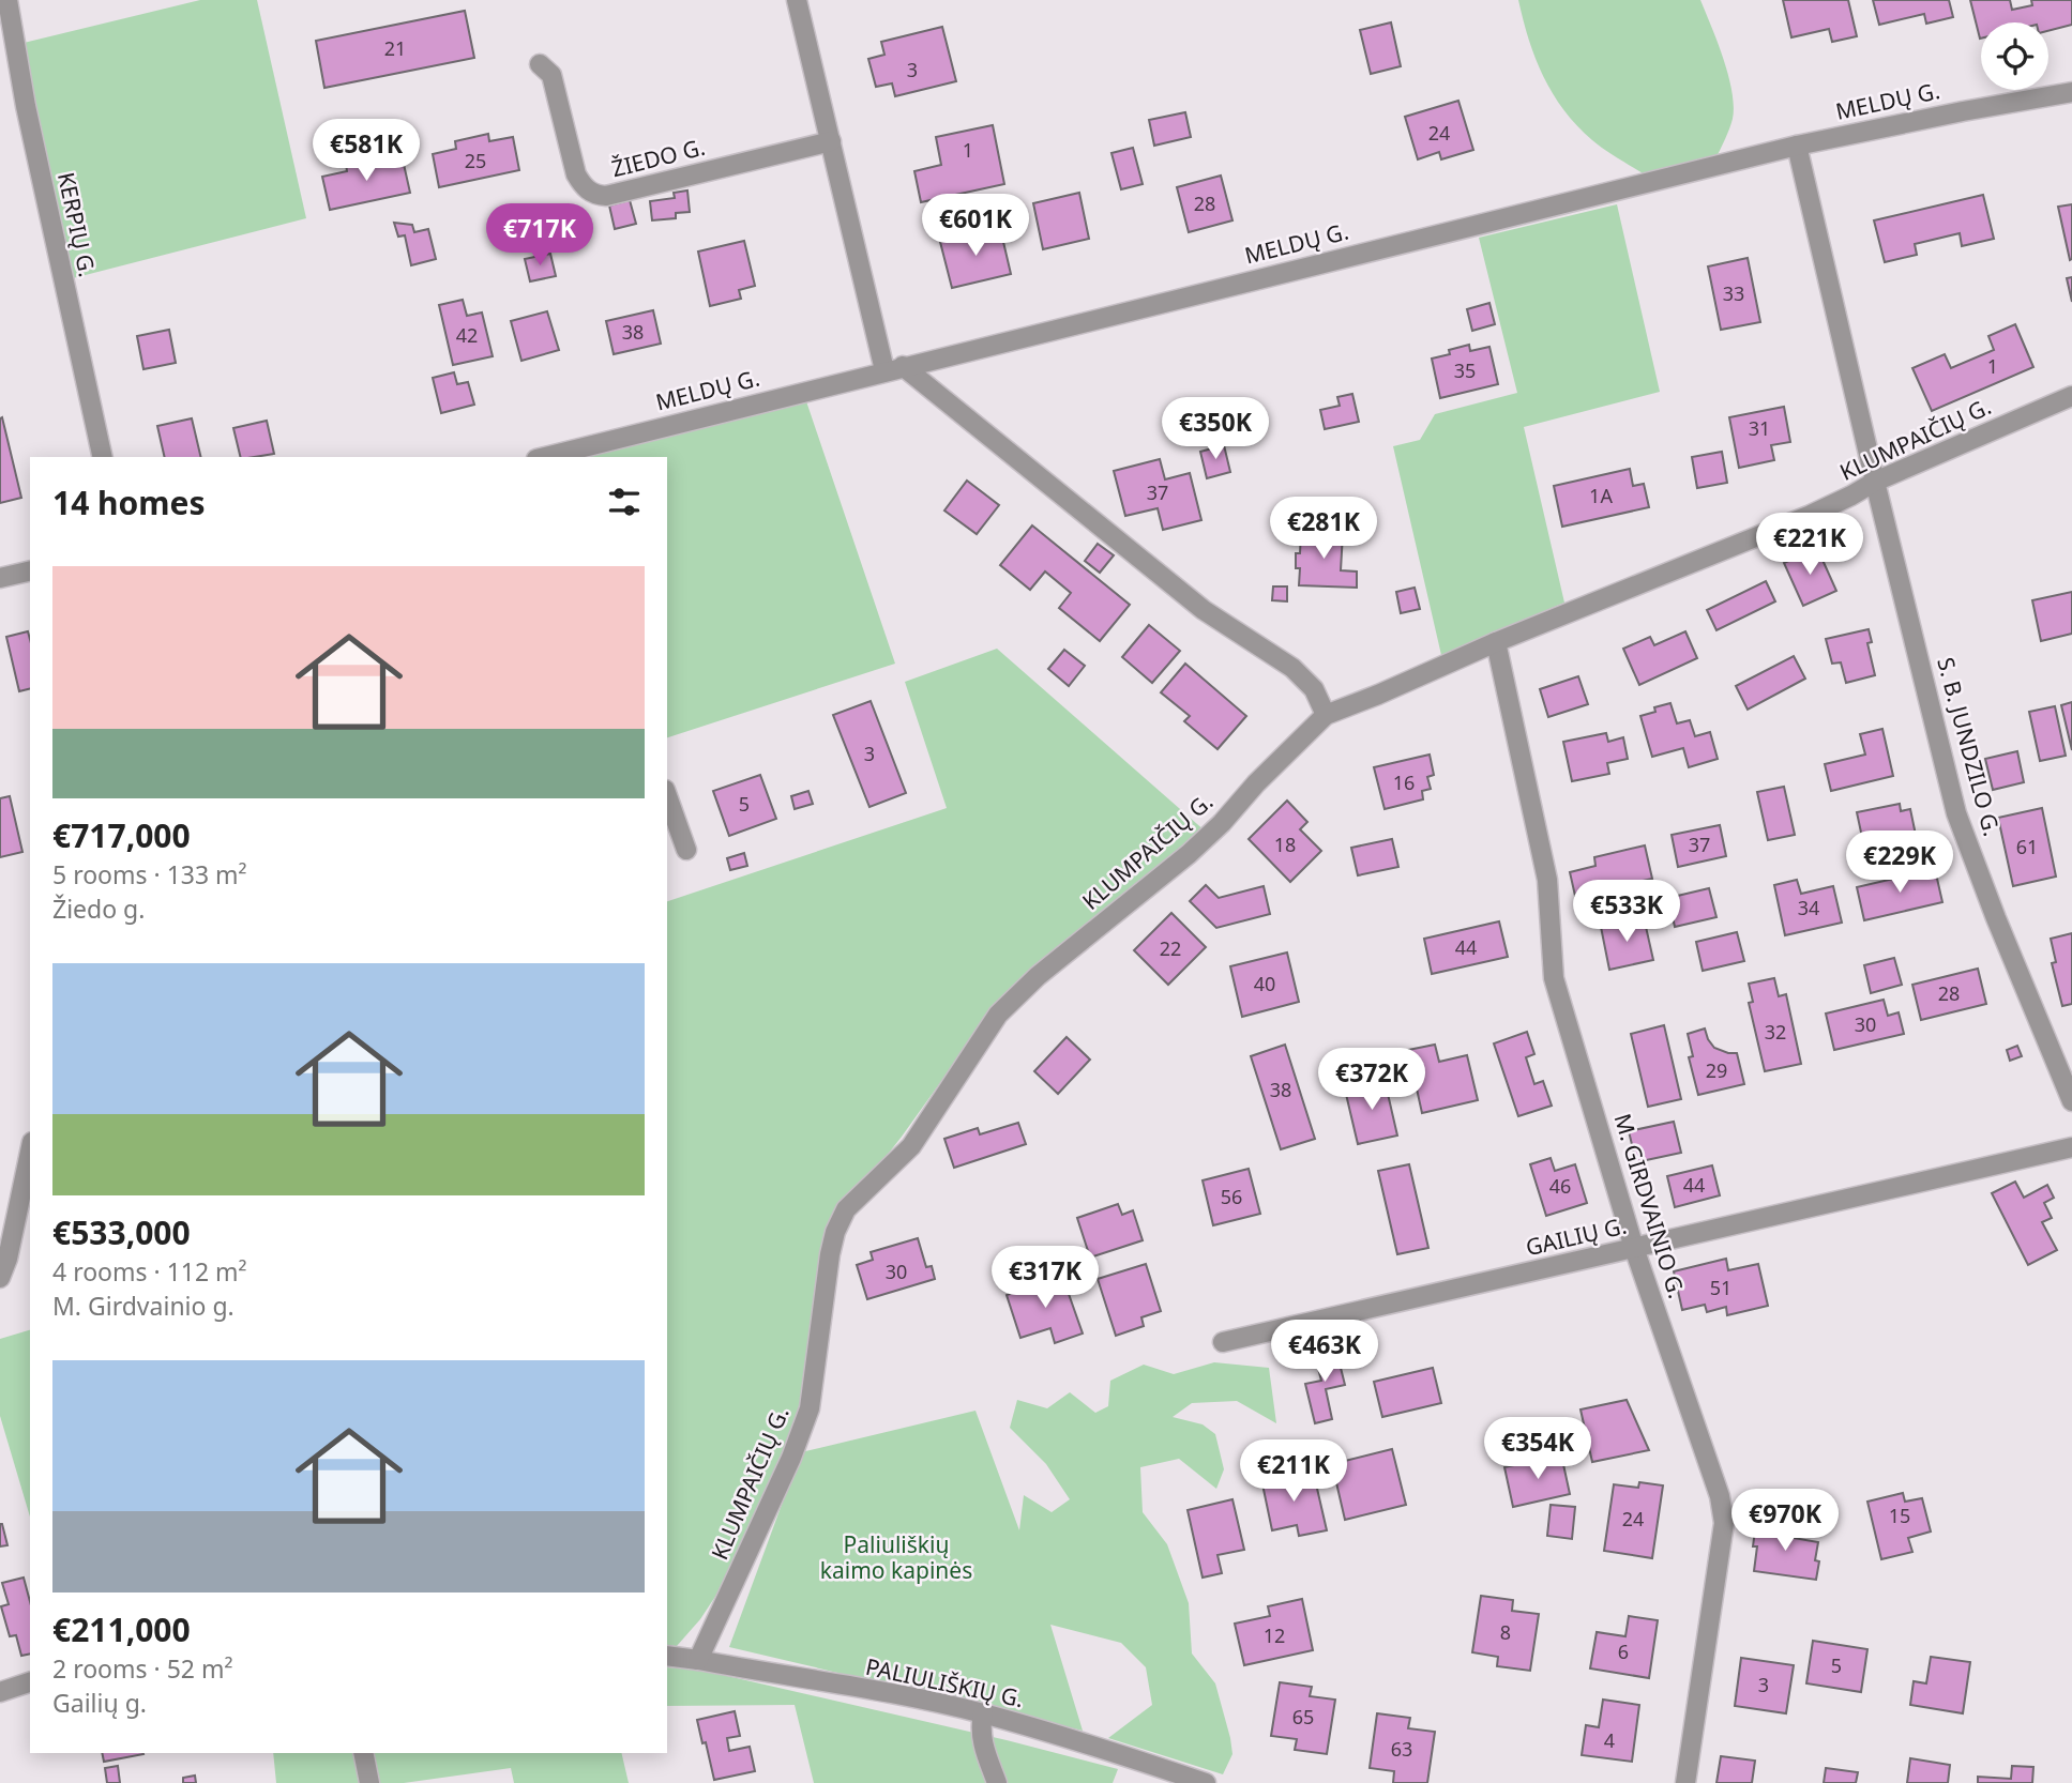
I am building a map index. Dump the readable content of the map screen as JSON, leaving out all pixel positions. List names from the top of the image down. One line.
{"streets":{"street":["MELDŲ G.","ŽIEDO G.","KERPIŲ G.","KLUMPAIČIŲ G.","S. B. JUNDZILO G.","M. GIRDVAINIO G.","GAILIŲ G.","PALIULIŠKIŲ G."]},"crossings":[["MELDŲ G.","S. B. JUNDZILO G."],["KLUMPAIČIŲ G.","S. B. JUNDZILO G."],["KLUMPAIČIŲ G.","M. GIRDVAINIO G."],["KLUMPAIČIŲ G.","PALIULIŠKIŲ G."],["M. GIRDVAINIO G.","GAILIŲ G."]],"parks":["Paliuliškių kaimo kapinės"],"house_numbers":["21","3","24","1","25","28","33","38","42","1","35","31","37","1A","3","16","5","18","37","61","34","44","22","40","28","30","32","29","38","44","46","56","30","51","15","24","8","12","6","5","3","65","4","63"],"page":{"price":["€581K","€601K","€717K","€350K","€281K","€221K","€229K","€533K","€372K","€317K","€463K","€354K","€211K","€970K"],"heading":"14 homes","list":[{"name":"€717,000","note":"5 rooms · 133 m² · Žiedo g."},{"name":"€533,000","note":"4 rooms · 112 m² · M. Girdvainio g."},{"name":"€211,000","note":"2 rooms · 52 m² · Gailių g."}]}}
